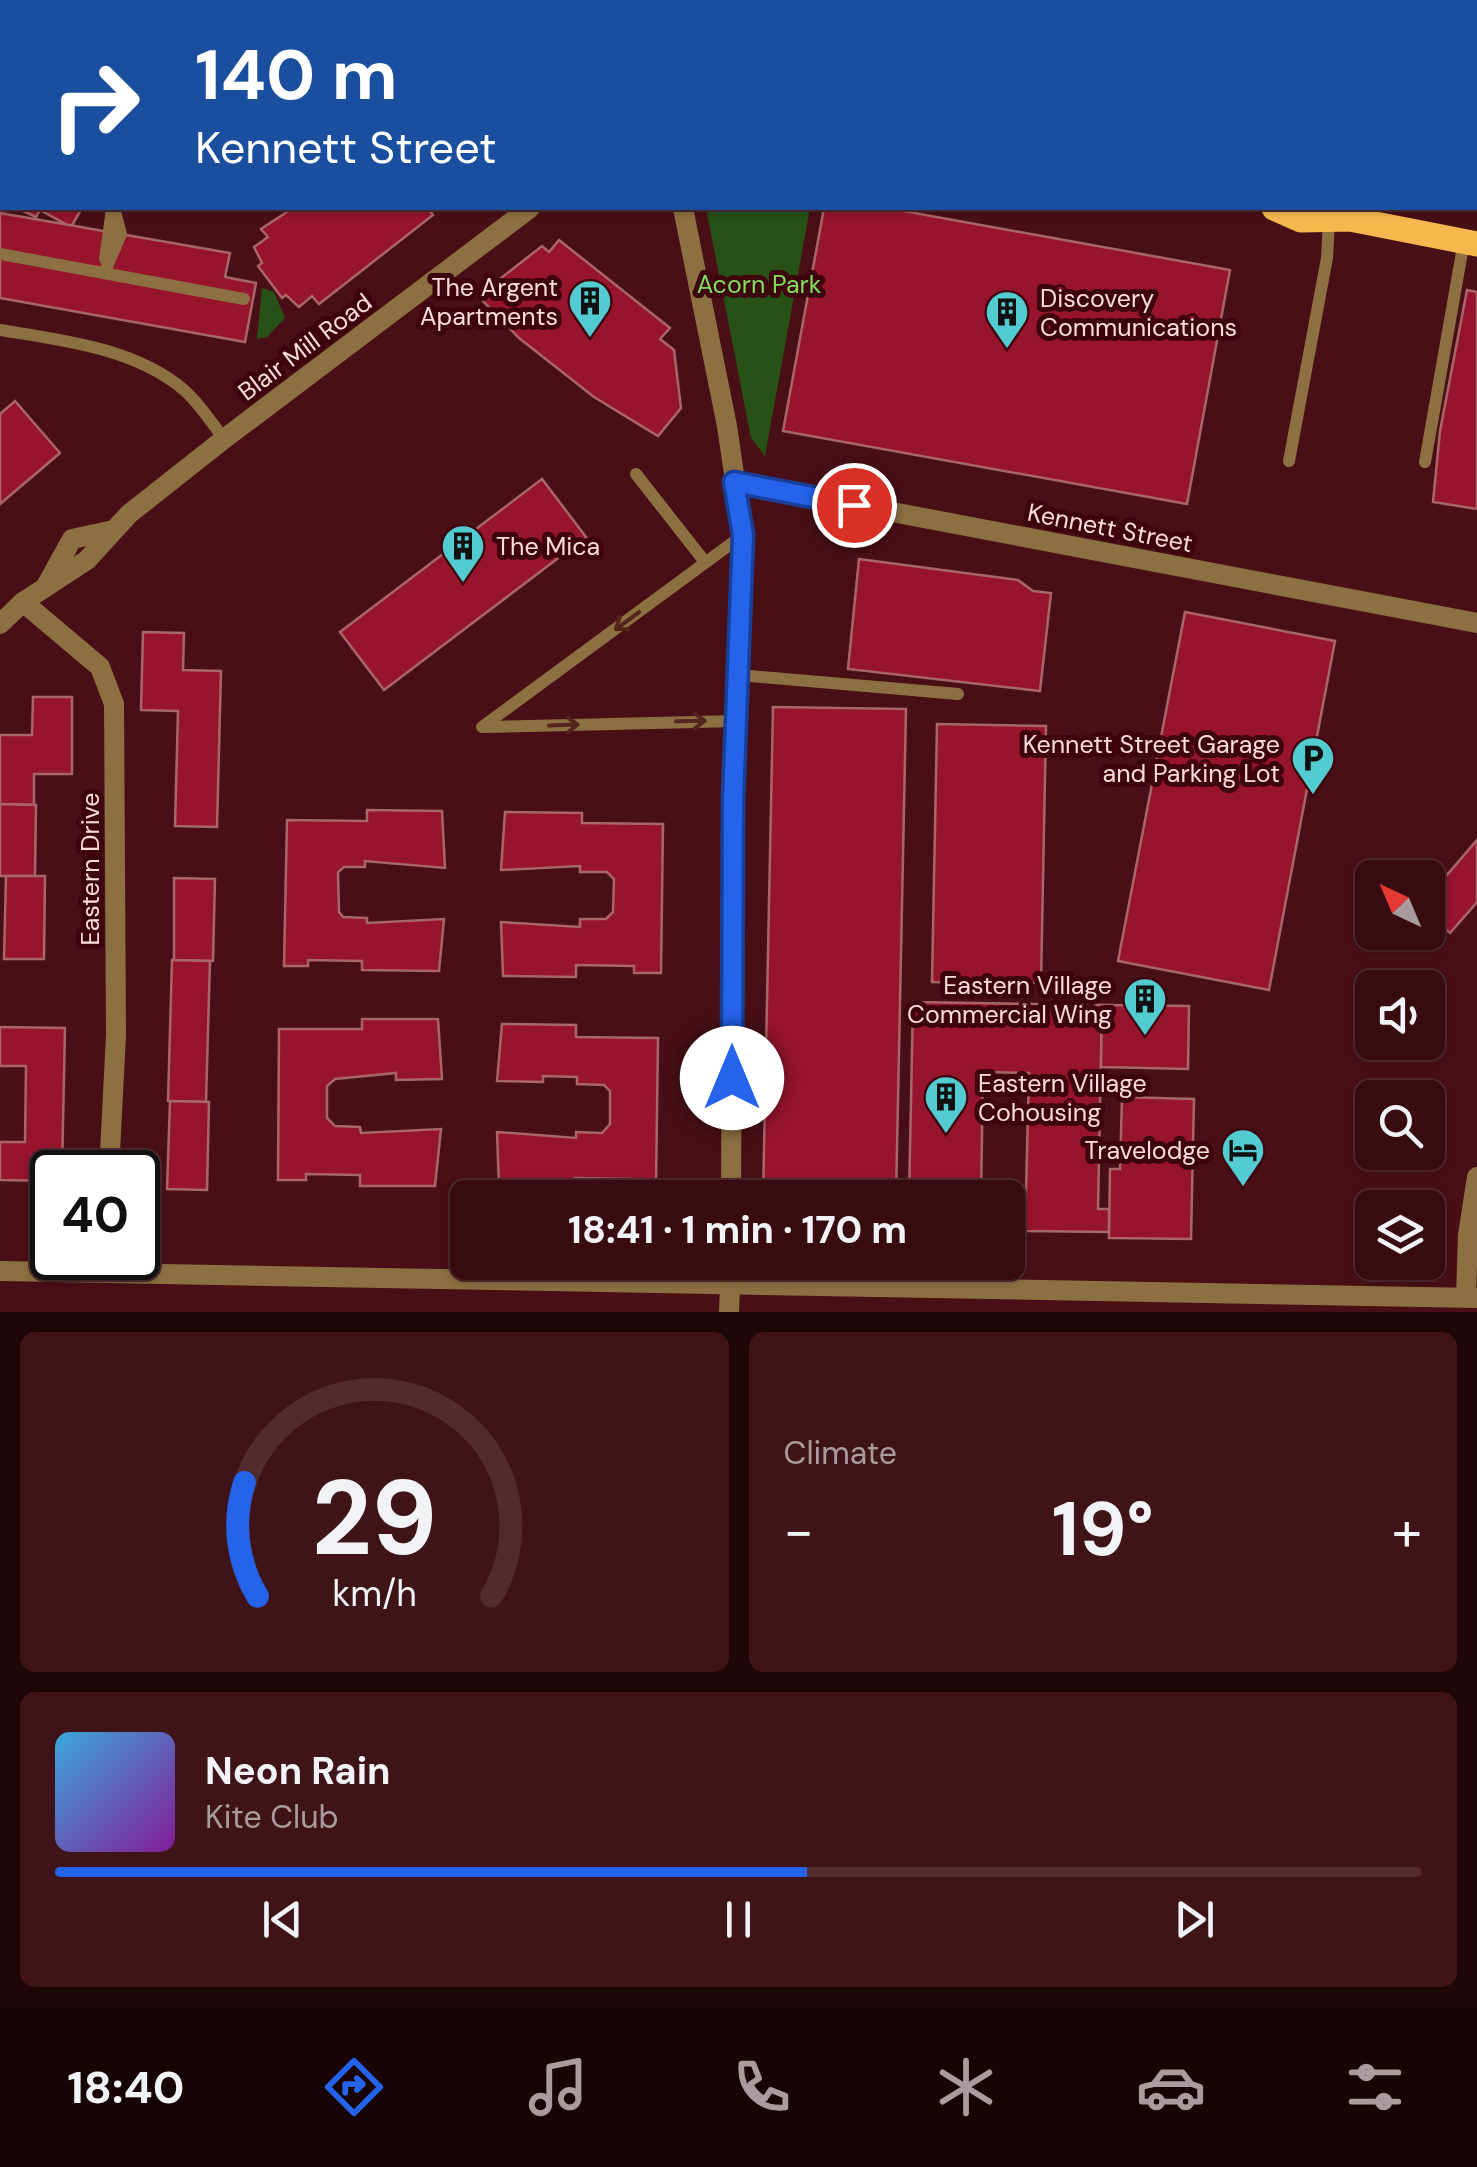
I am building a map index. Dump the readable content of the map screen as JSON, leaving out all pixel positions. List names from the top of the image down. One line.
{"streets":{"street":["Blair Mill Road","Kennett Street","Eastern Drive"]},"crossings":[["Blair Mill Road","Eastern Drive"]],"parks":["Acorn Park"],"places":{"building":["The Argent Apartments","Discovery Communications","The Mica","Eastern Village Commercial Wing","Eastern Village Cohousing"],"parking":["Kennett Street Garage and Parking Lot"],"hotel":["Travelodge"]},"north":"top left","page":{"turn":["140 m","Kennett Street"],"limit":"40","trip":"18:41 · 1 min · 170 m","tile":"Climate","heat":["−","19°","+"],"song":["Neon Rain","Kite Club"],"tabs":"18:40","gauge":["29","km/h"]}}
